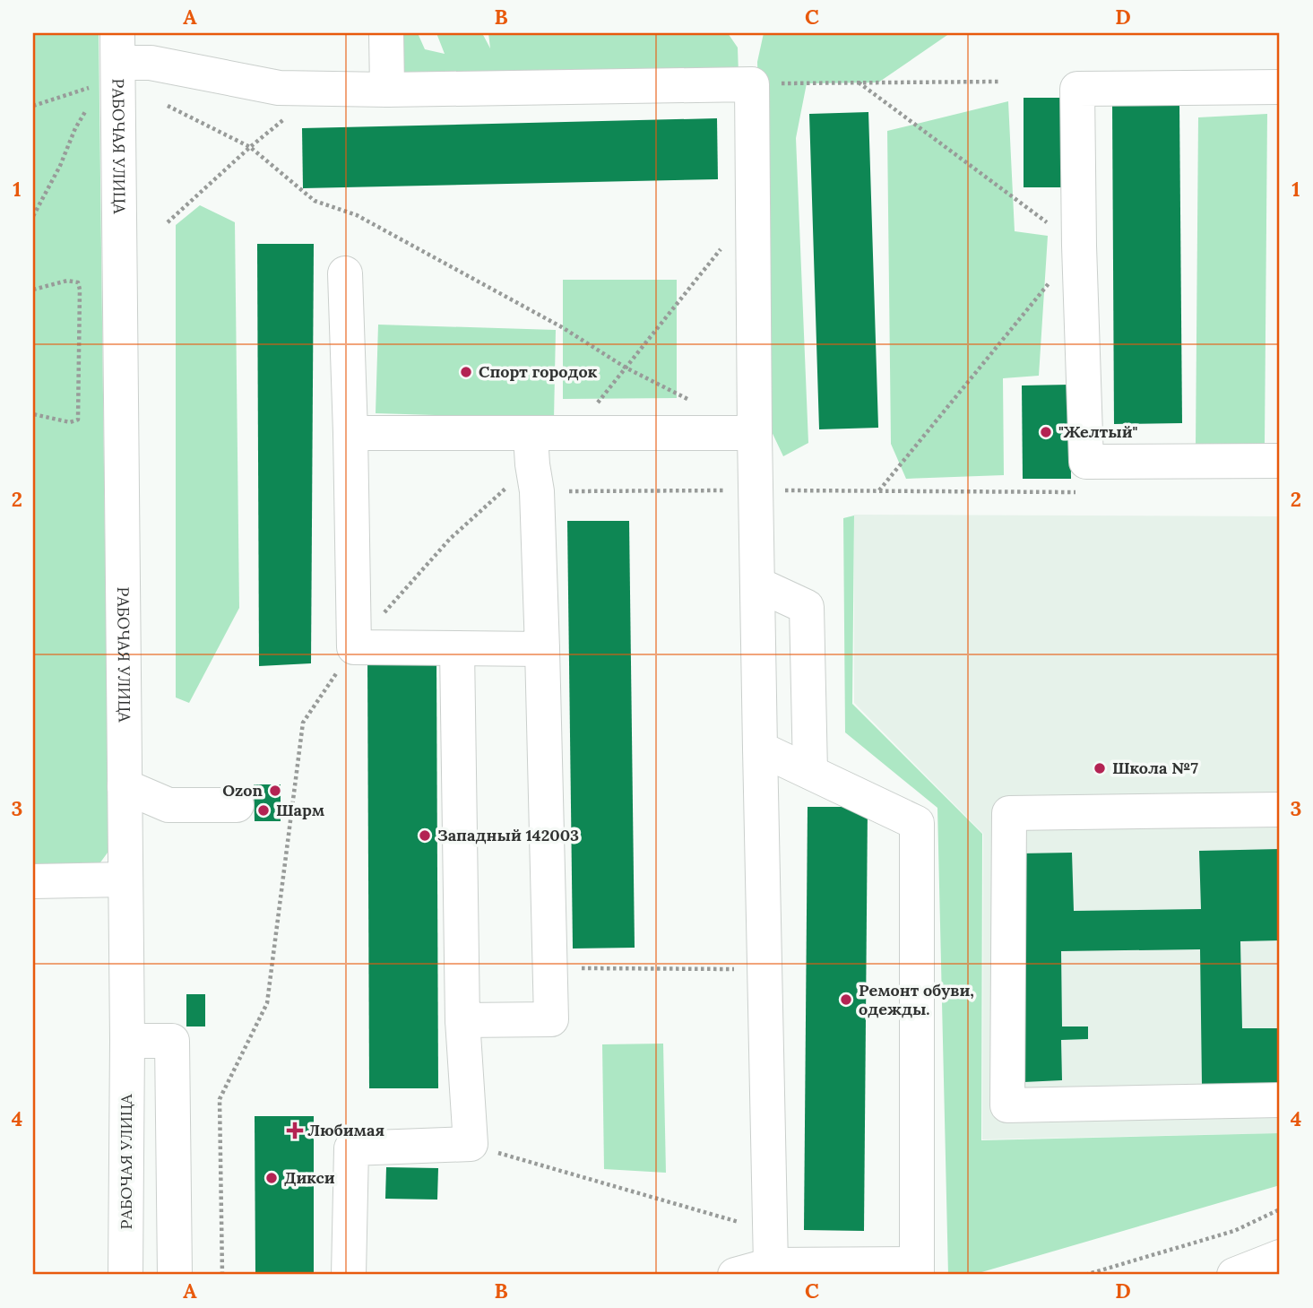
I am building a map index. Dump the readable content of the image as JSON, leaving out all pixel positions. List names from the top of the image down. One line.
{"streets":{"street":["РАБОЧАЯ УЛИЦА"]},"places":{"other":["Спорт городок","\"Желтый\"","Школа №7","Ozon","Шарм","Западный 142003","Ремонт обуви, одежды.","Дикси"],"health":["Любимая"]},"grid":{"columns":["A","B","C","D"],"rows":["1","2","3","4"]}}
